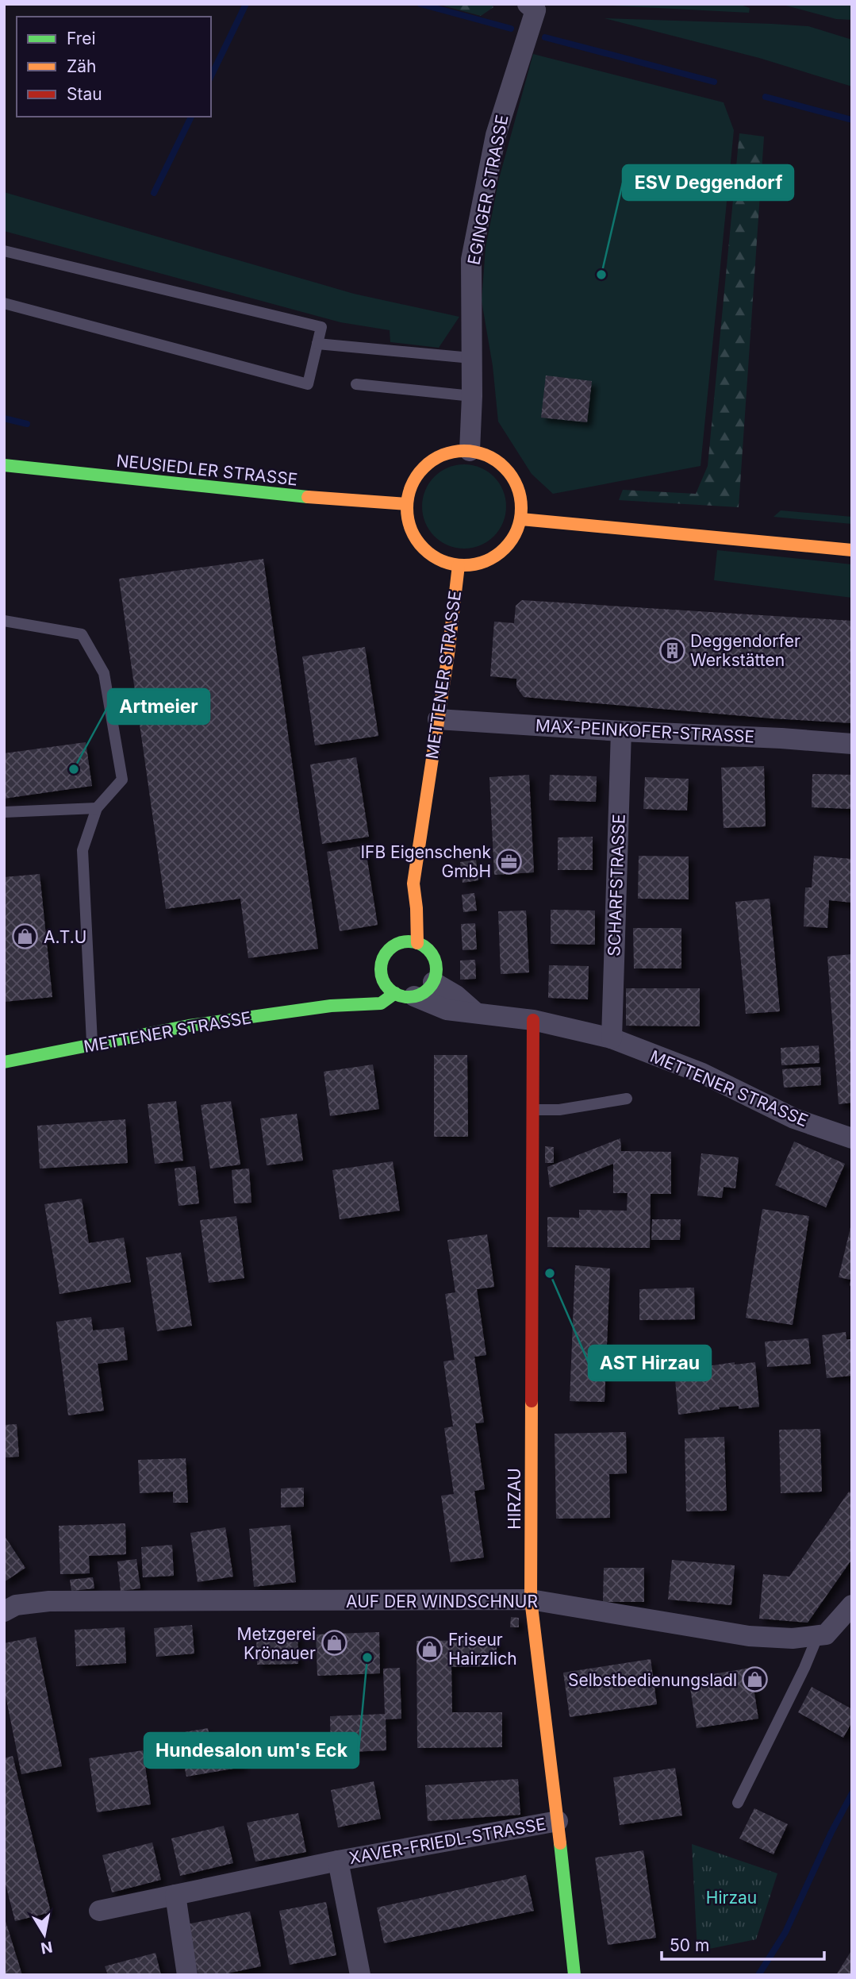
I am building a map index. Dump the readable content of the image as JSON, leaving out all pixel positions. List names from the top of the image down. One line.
{"streets":{"street":["EGINGER STRASSE","NEUSIEDLER STRASSE","METTENER STRASSE","MAX-PEINKOFER-STRASSE","SCHARFSTRASSE","HIRZAU","AUF DER WINDSCHNUR","XAVER-FRIEDL-STRASSE"]},"crossings":[["EGINGER STRASSE","NEUSIEDLER STRASSE"],["EGINGER STRASSE","METTENER STRASSE"],["NEUSIEDLER STRASSE","METTENER STRASSE"],["METTENER STRASSE","MAX-PEINKOFER-STRASSE"],["METTENER STRASSE","SCHARFSTRASSE"],["METTENER STRASSE","HIRZAU"],["MAX-PEINKOFER-STRASSE","SCHARFSTRASSE"],["HIRZAU","AUF DER WINDSCHNUR"],["HIRZAU","XAVER-FRIEDL-STRASSE"]],"parks":["Hirzau"],"places":{"other":["ESV Deggendorf","Artmeier","AST Hirzau","Hundesalon um's Eck"],"building":["Deggendorfer Werkstätten"],"office":["IFB Eigenschenk GmbH"],"shop":["A.T.U","Metzgerei Krönauer","Friseur Hairzlich","Selbstbedienungsladl"]},"legend":["Frei","Zäh","Stau"],"scale_bar":"50 m","north":"bottom"}
